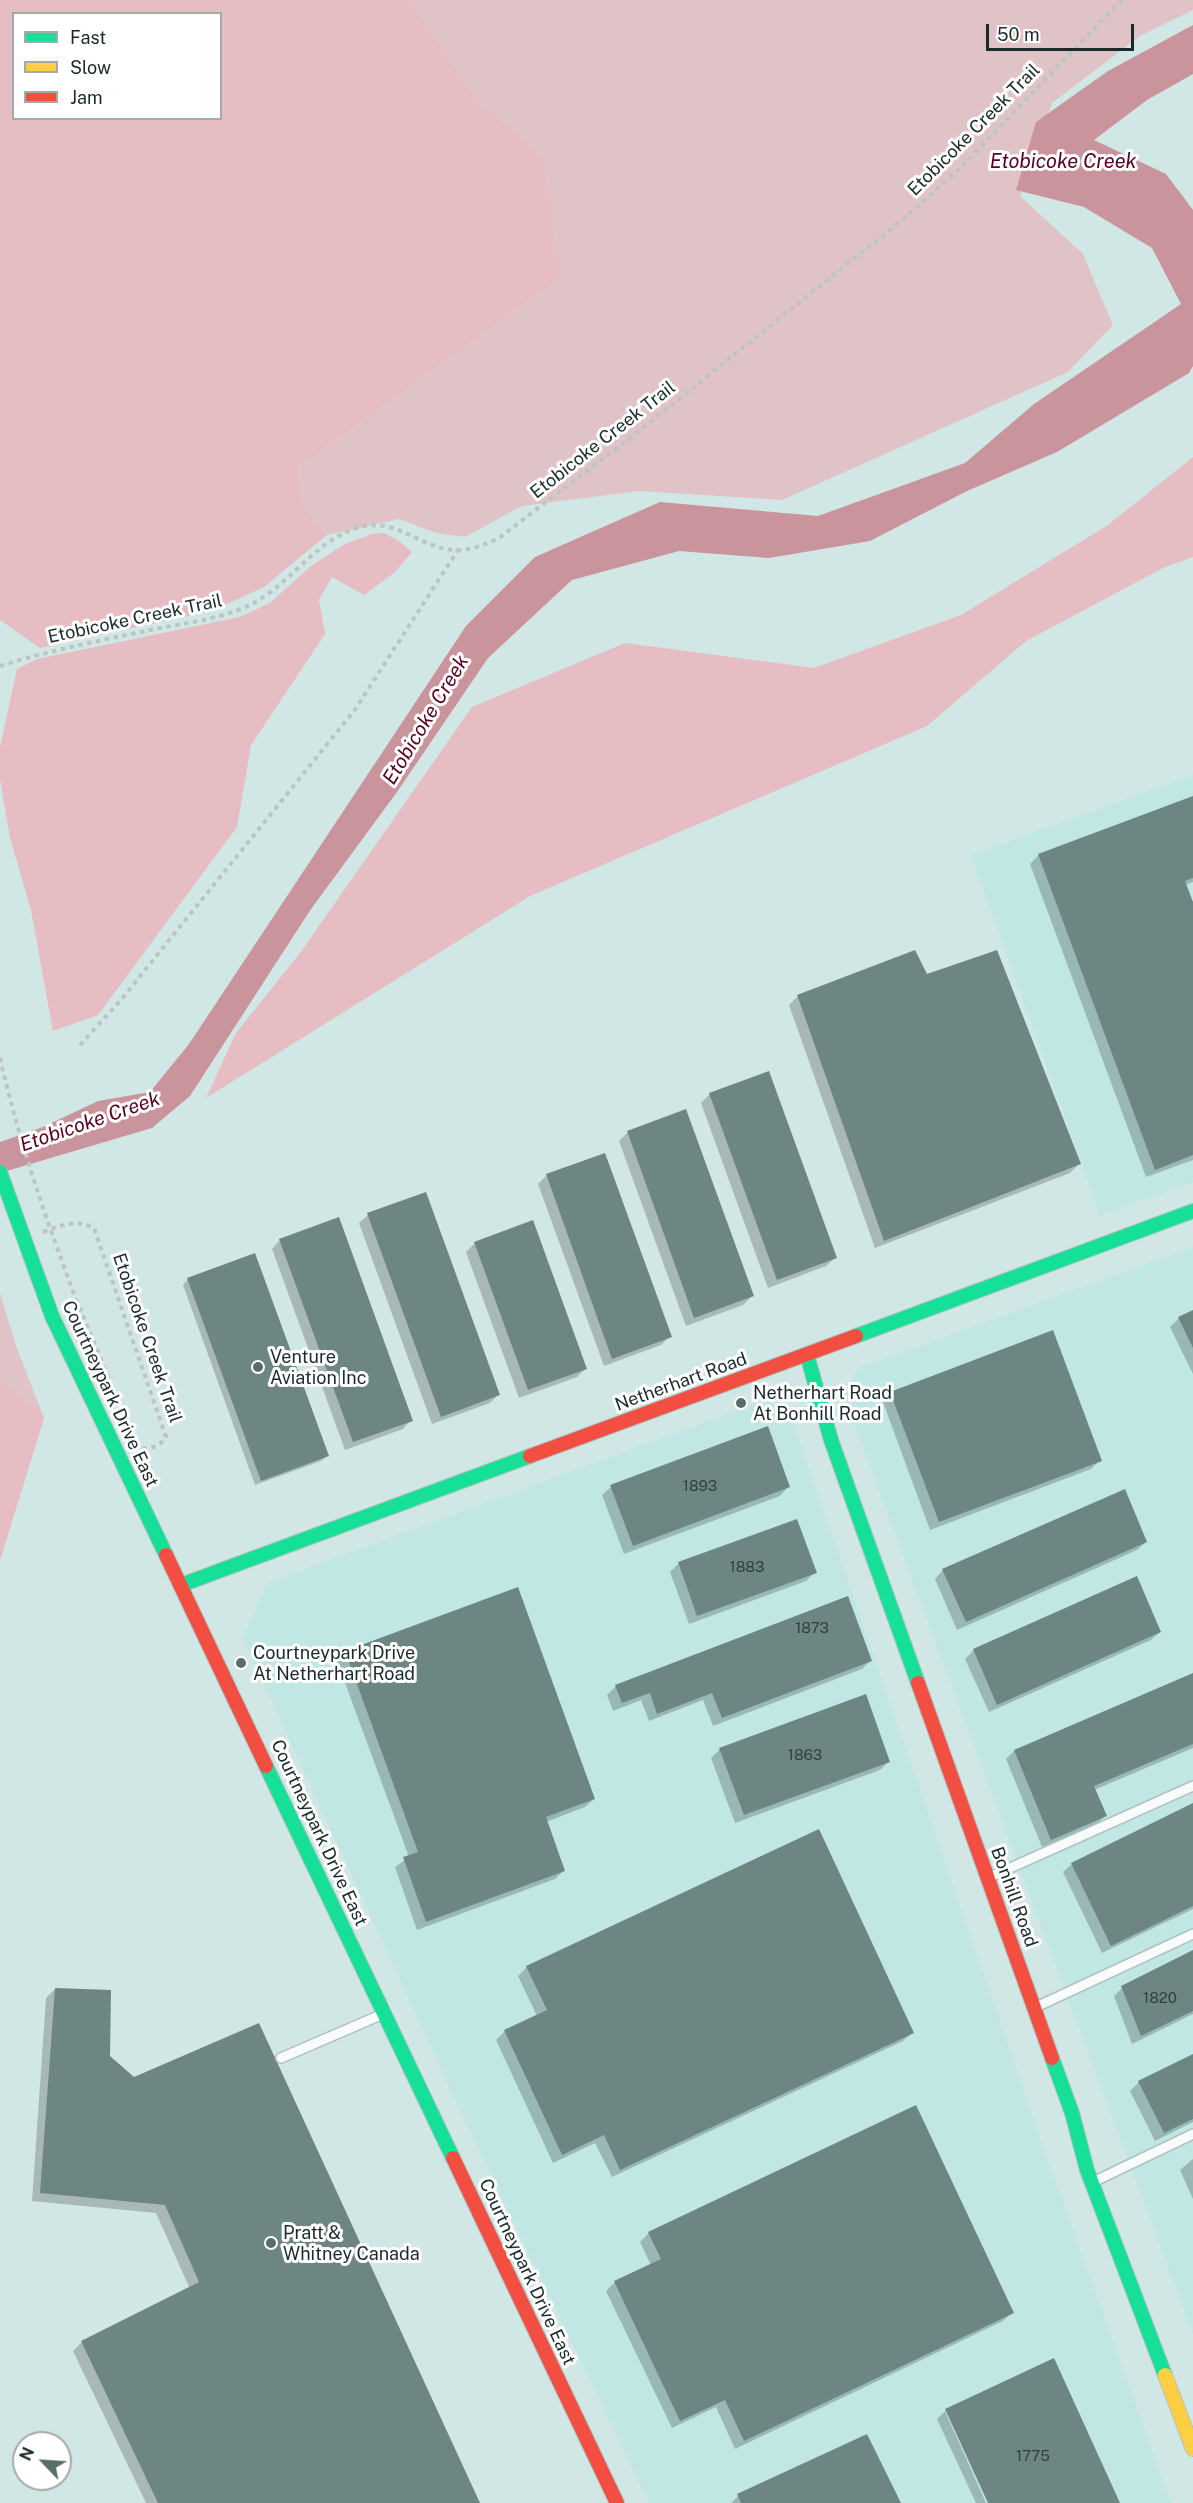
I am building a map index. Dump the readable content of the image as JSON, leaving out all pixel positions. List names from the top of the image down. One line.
{"streets":{"street":["Netherhart Road","Courtneypark Drive East","Bonhill Road"],"path":["Etobicoke Creek Trail"]},"crossings":[["Netherhart Road","Courtneypark Drive East"],["Netherhart Road","Bonhill Road"]],"water":["Etobicoke Creek"],"places":["Venture Aviation Inc","Netherhart Road At Bonhill Road","Courtneypark Drive At Netherhart Road","Pratt & Whitney Canada"],"house_numbers":["1893","1883","1873","1863","1820","1775"],"legend":["Fast","Slow","Jam"],"scale_bar":"50 m","north":"top left"}
